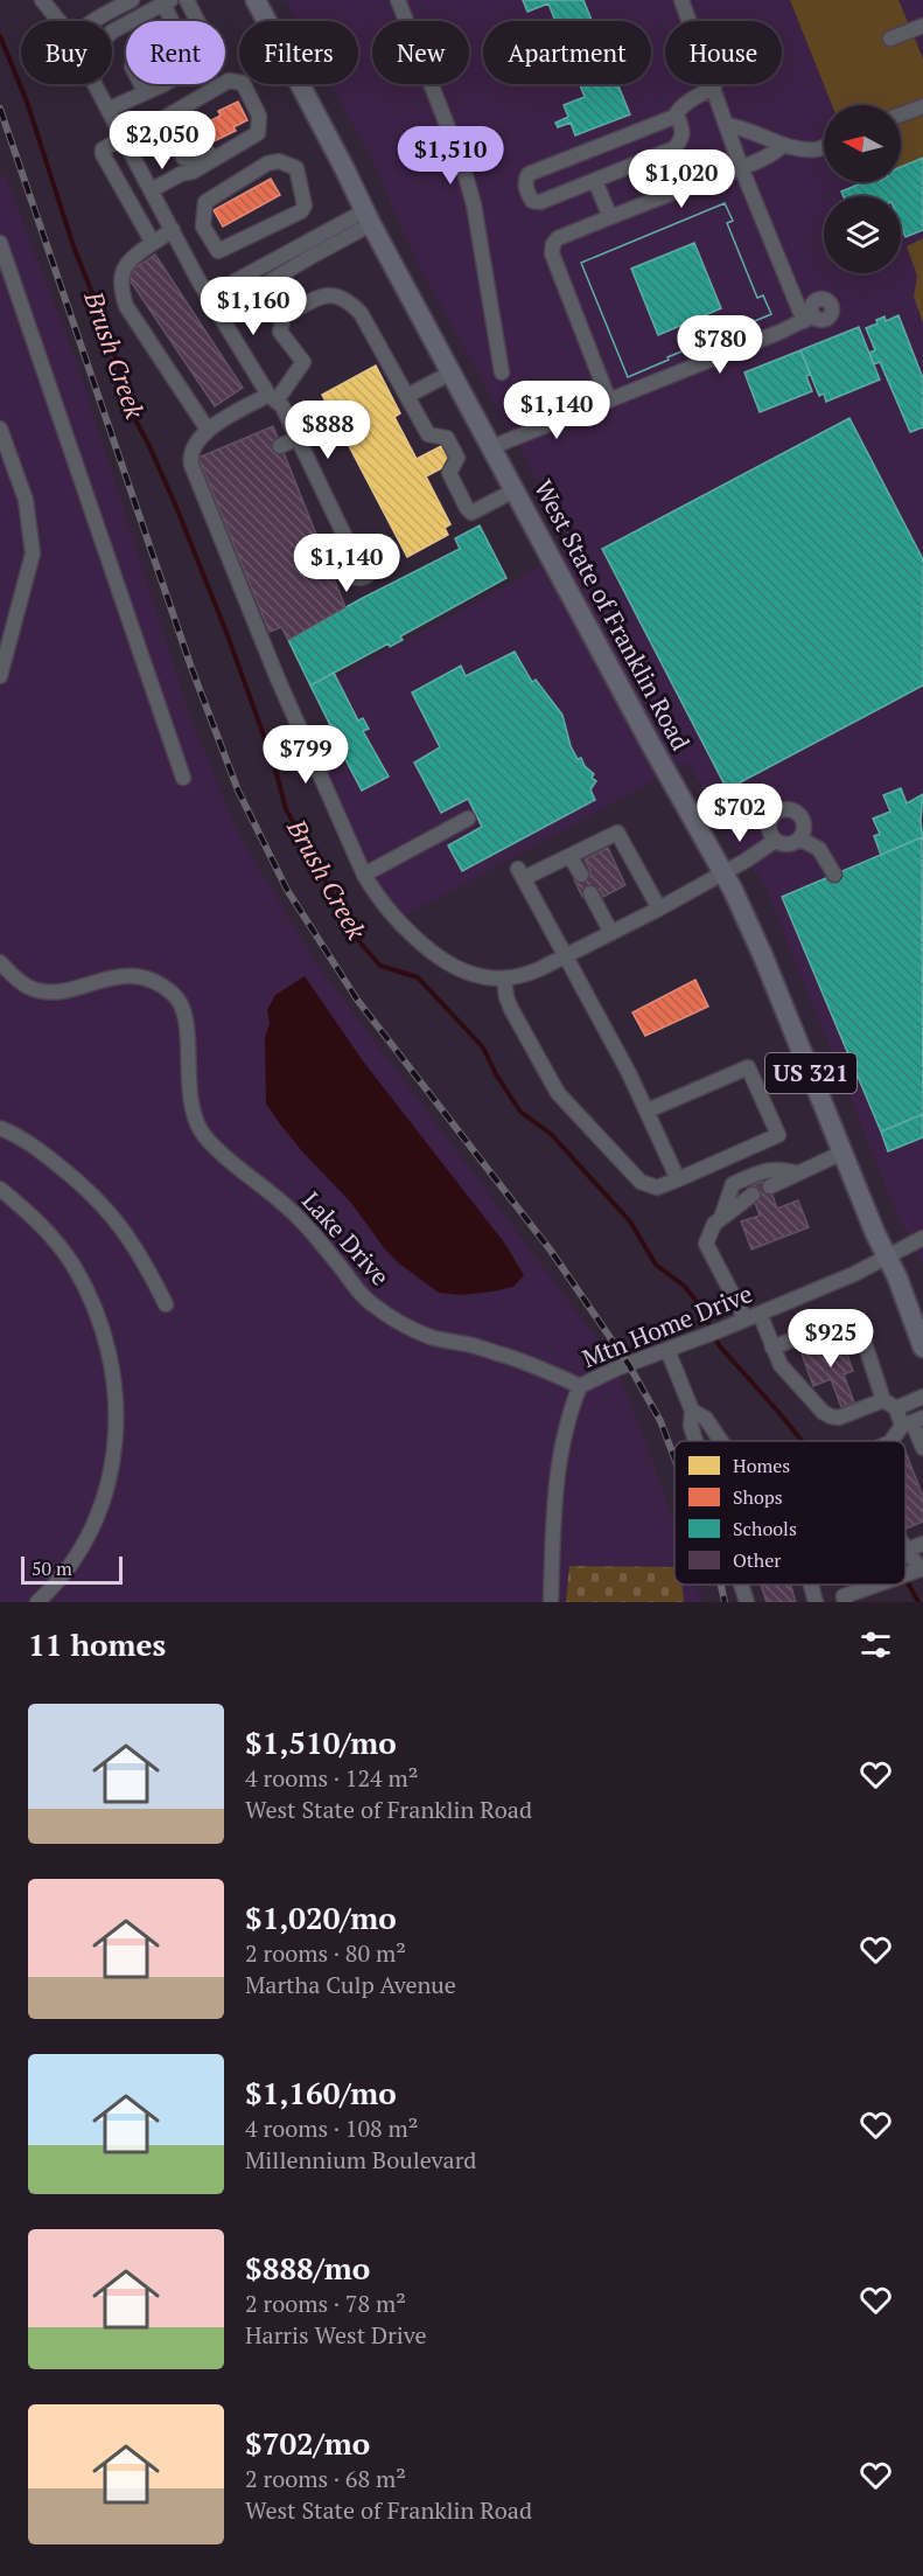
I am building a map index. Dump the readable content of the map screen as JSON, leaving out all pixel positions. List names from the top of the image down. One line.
{"streets":{"highway":["West State of Franklin Road","US 321"],"street":["Lake Drive","Mtn Home Drive"]},"crossings":[["West State of Franklin Road","Mtn Home Drive"],["Lake Drive","Mtn Home Drive"]],"water":["Brush Creek"],"legend":["Homes","Shops","Schools","Other"],"scale_bar":"50 m","north":"left","page":{"chip":["Buy","Rent","Filters","New","Apartment","House"],"price":["$2,050","$1,510","$1,020","$1,160","$780","$1,140","$888","$1,140","$799","$702","$925"],"scale":"50 m","heading":"11 homes","list":[{"name":"$1,510/mo","note":"4 rooms · 124 m² · West State of Franklin Road"},{"name":"$1,020/mo","note":"2 rooms · 80 m² · Martha Culp Avenue"},{"name":"$1,160/mo","note":"4 rooms · 108 m² · Millennium Boulevard"},{"name":"$888/mo","note":"2 rooms · 78 m² · Harris West Drive"},{"name":"$702/mo","note":"2 rooms · 68 m² · West State of Franklin Road"}]}}
